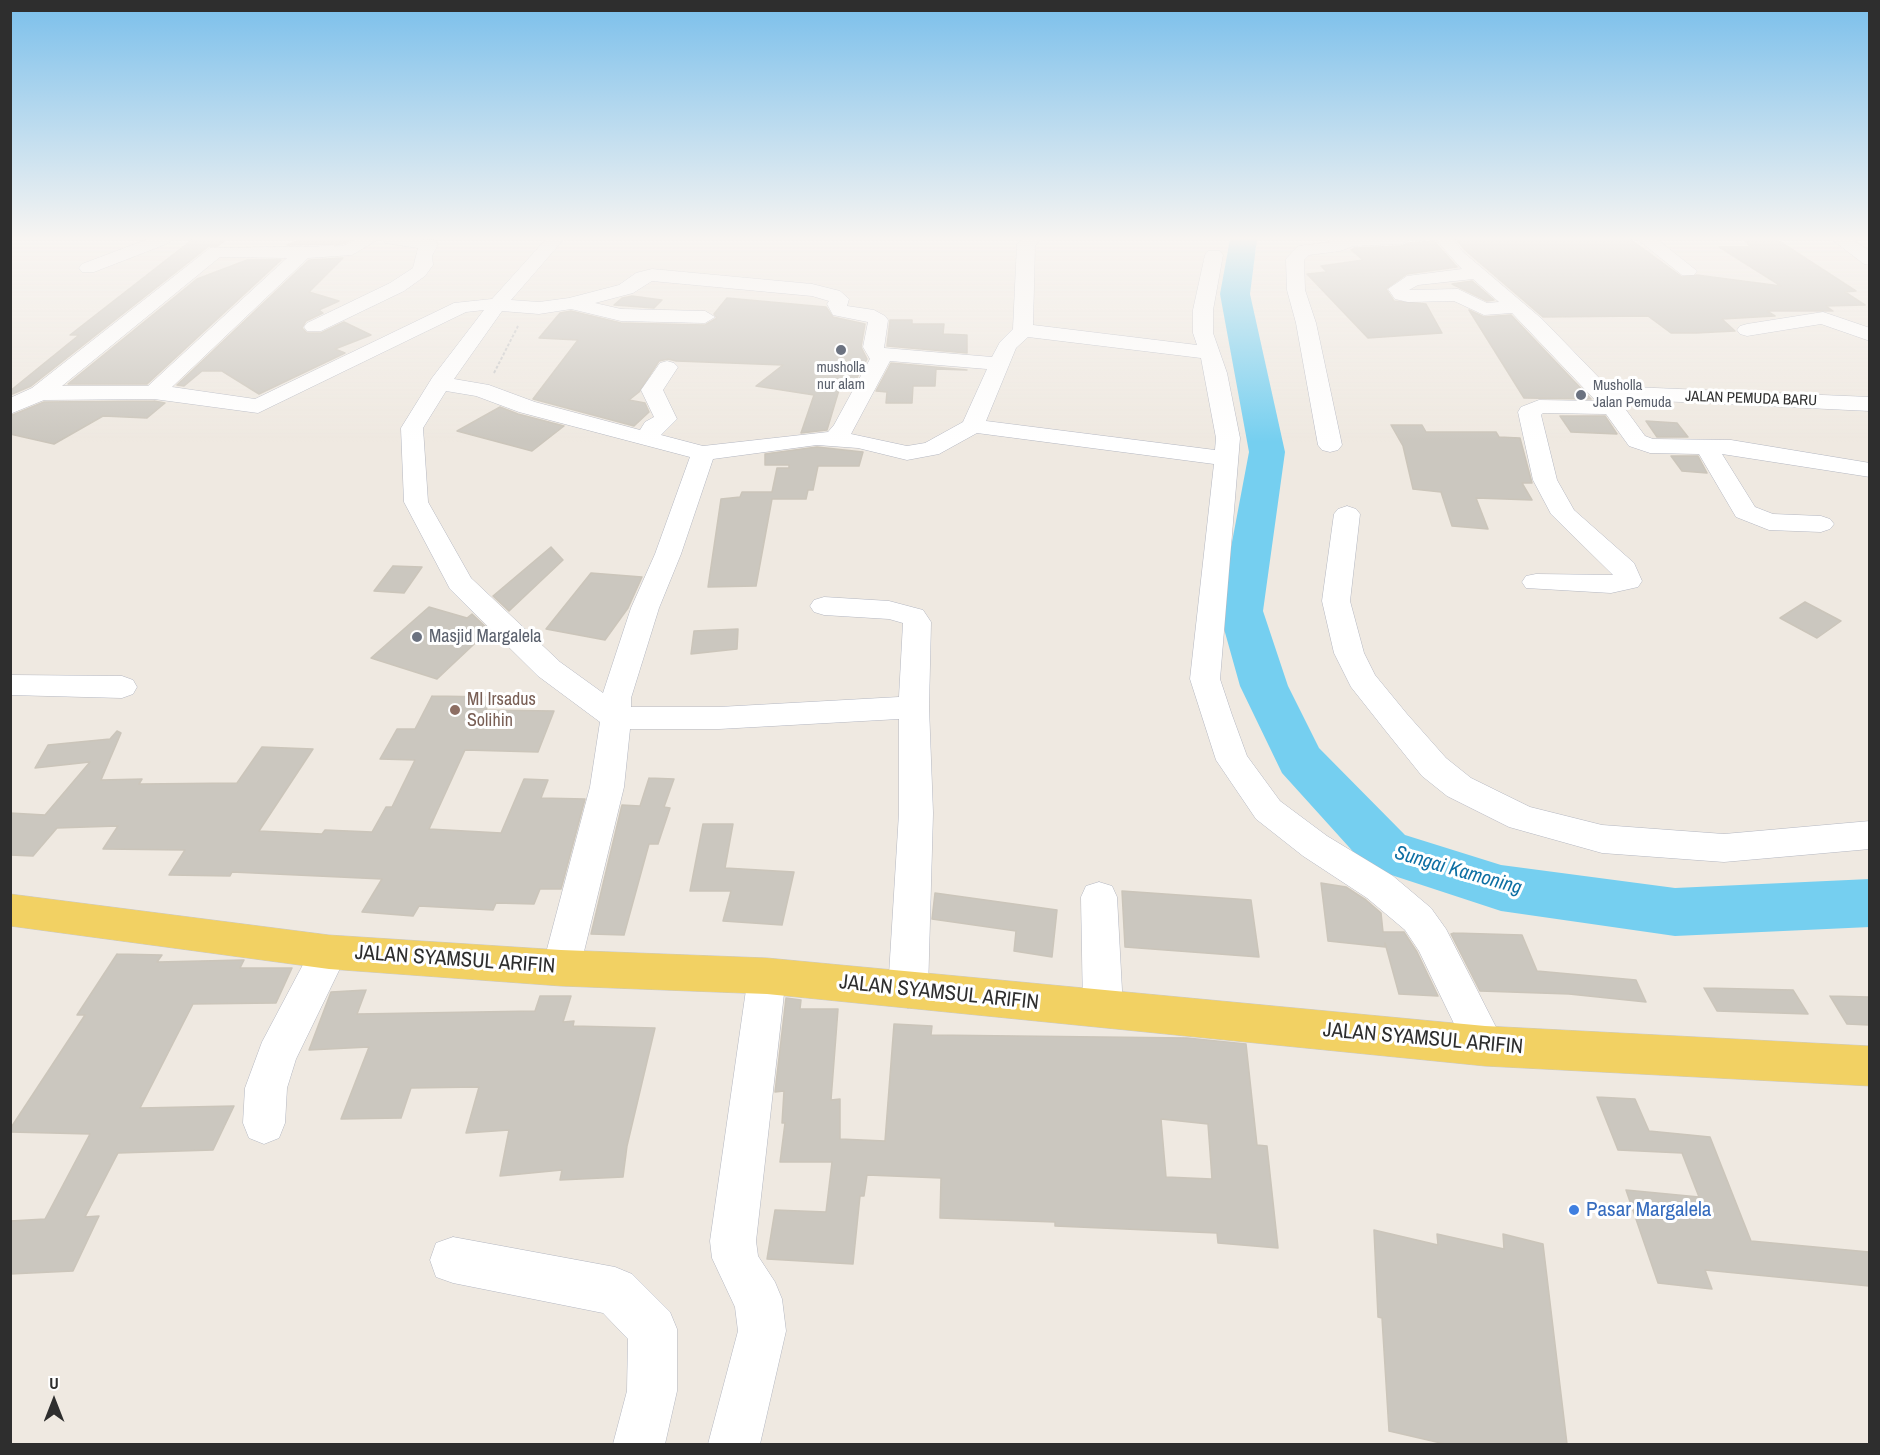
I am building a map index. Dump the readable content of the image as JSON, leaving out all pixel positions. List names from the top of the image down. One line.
{"streets":{"main road":["JALAN SYAMSUL ARIFIN"],"street":["JALAN PEMUDA BARU"]},"water":["Sungai Kamoning"],"places":["musholla nur alam","Musholla Jalan Pemuda","Masjid Margalela","MI Irsadus Solihin","Pasar Margalela"],"north":"top"}
